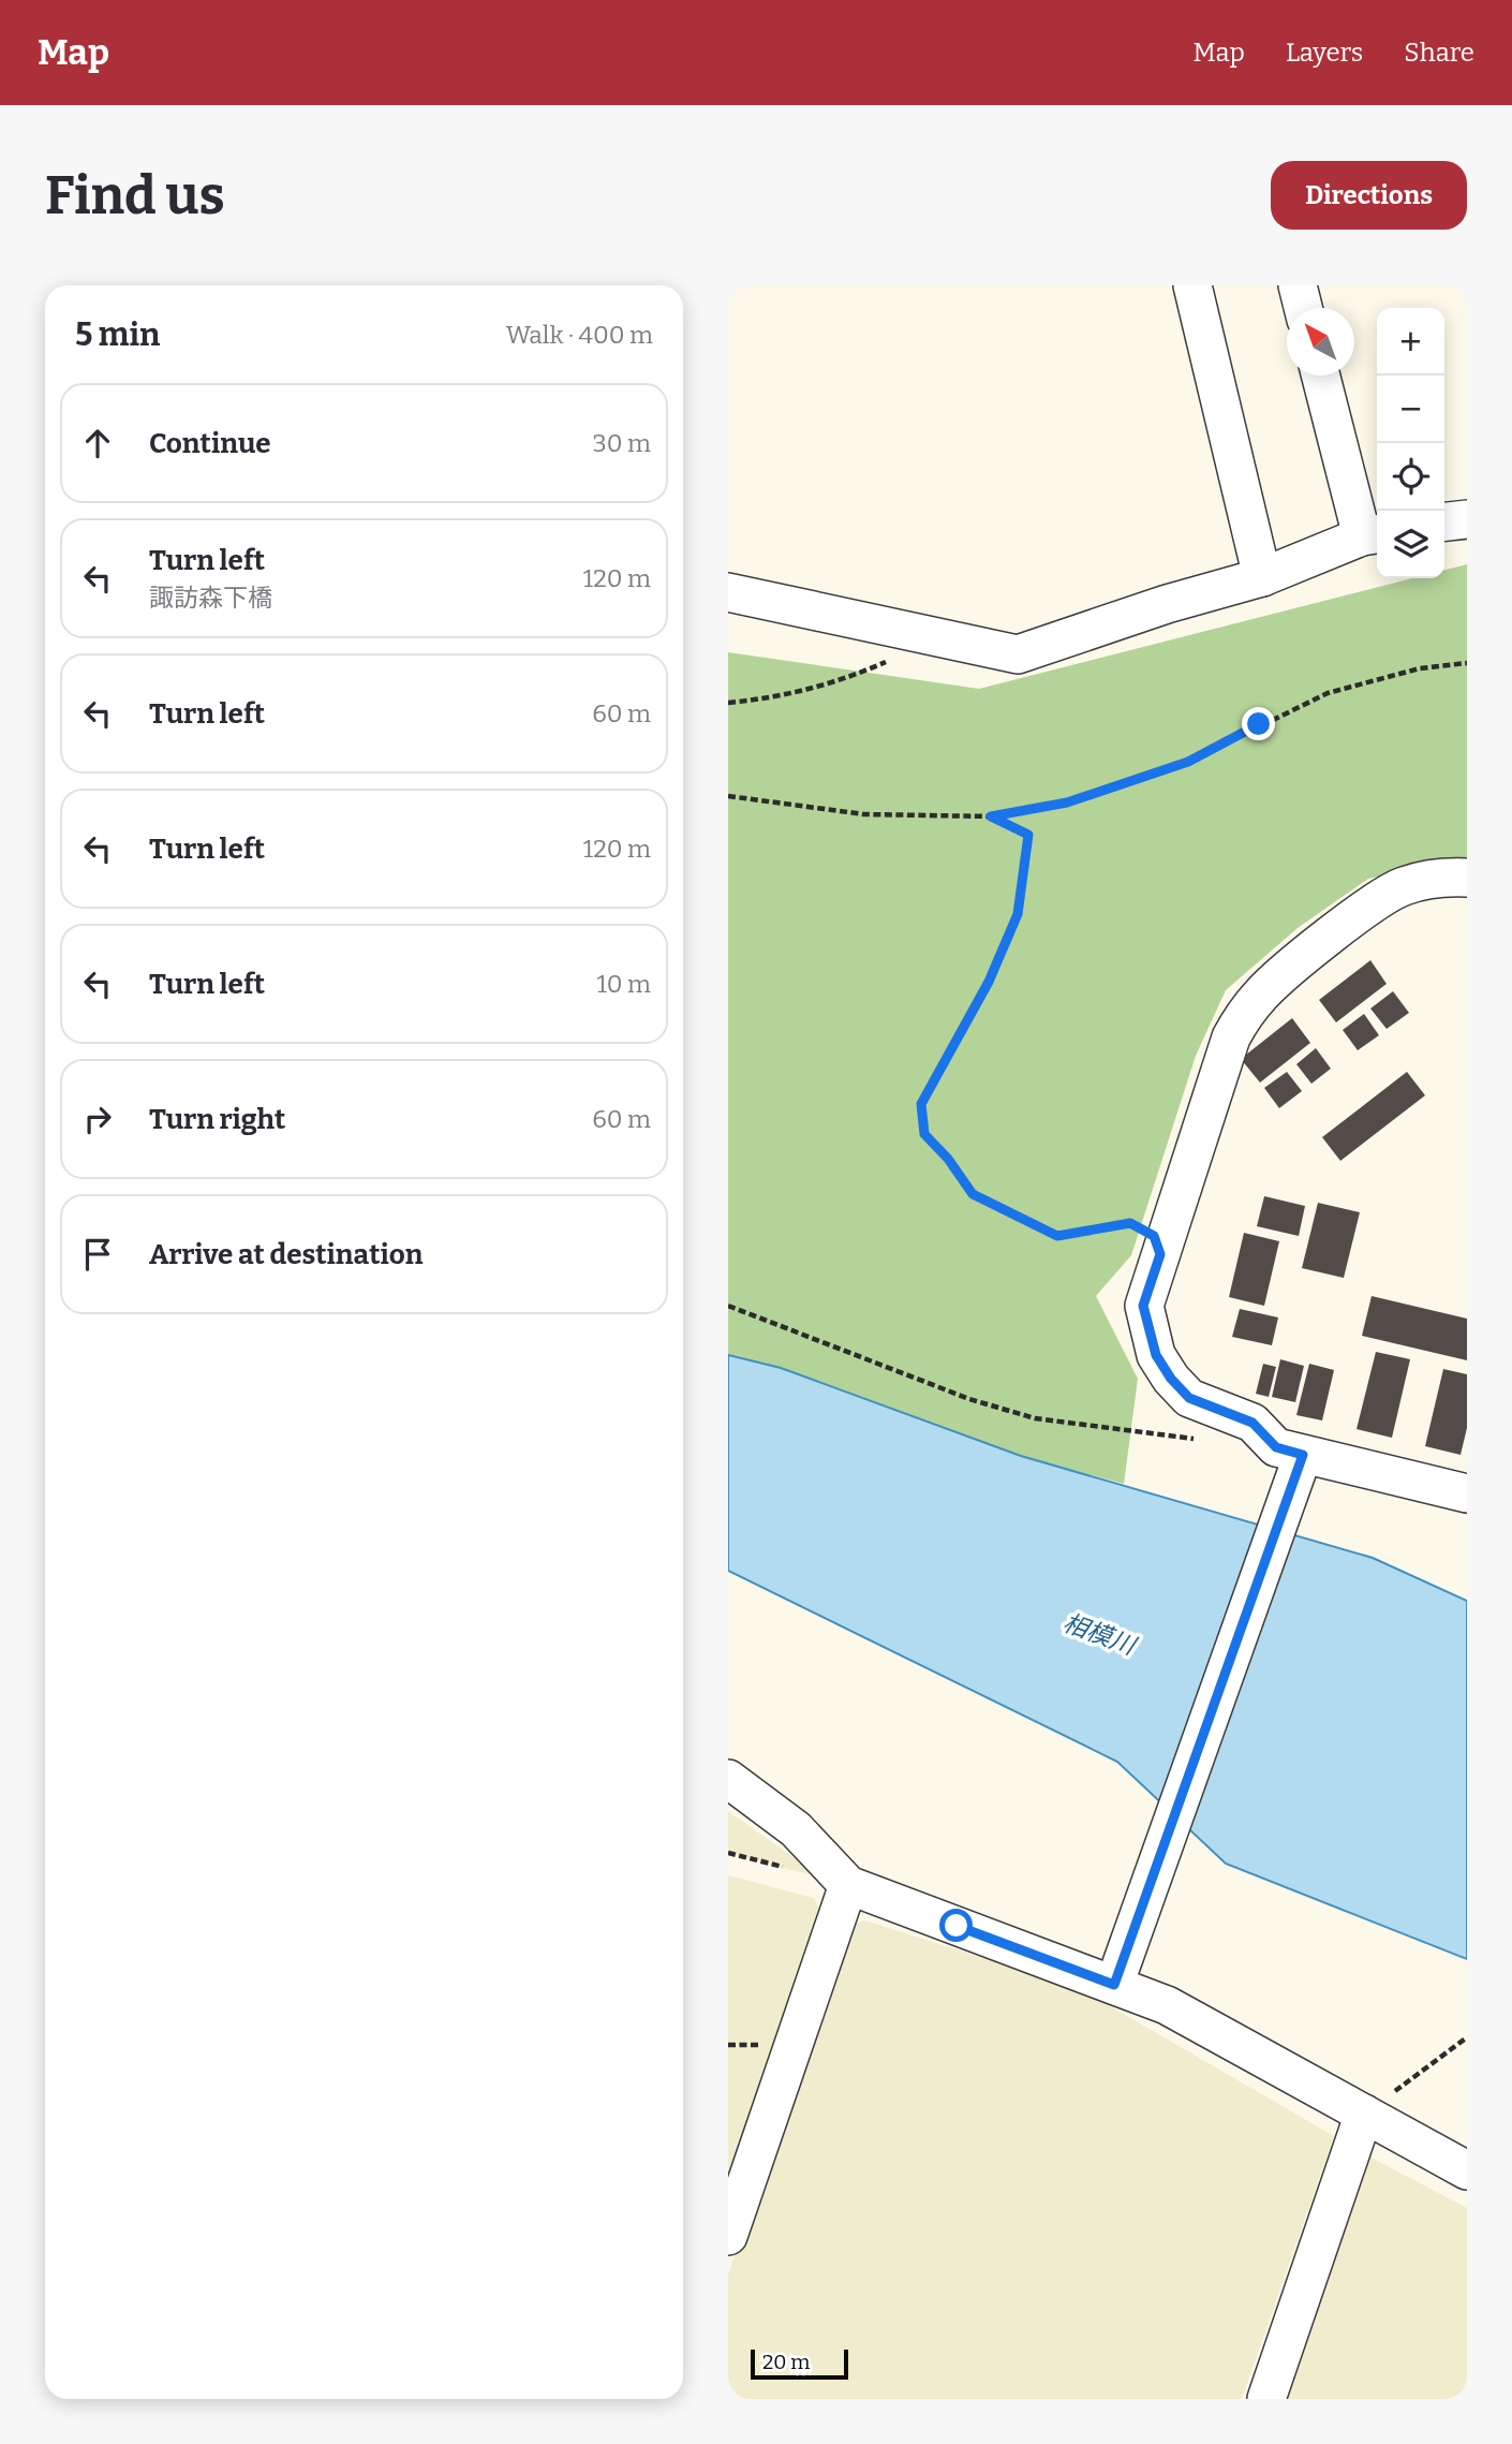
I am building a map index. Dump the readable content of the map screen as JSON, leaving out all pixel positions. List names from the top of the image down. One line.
{"water":["相模川"],"scale_bar":"20 m","north":"top left","page":{"header":"Map","nav":["Map","Layers","Share"],"buttons":"Directions","title":"Find us","heading":["5 min","Walk · 400 m"],"map_buttons":["+","−"],"list":[["Continue","30 m"],["Turn left","諏訪森下橋","120 m"],["Turn left","60 m"],["Turn left","120 m"],["Turn left","10 m"],["Turn right","60 m"],"Arrive at destination"],"scale":"20 m"}}
